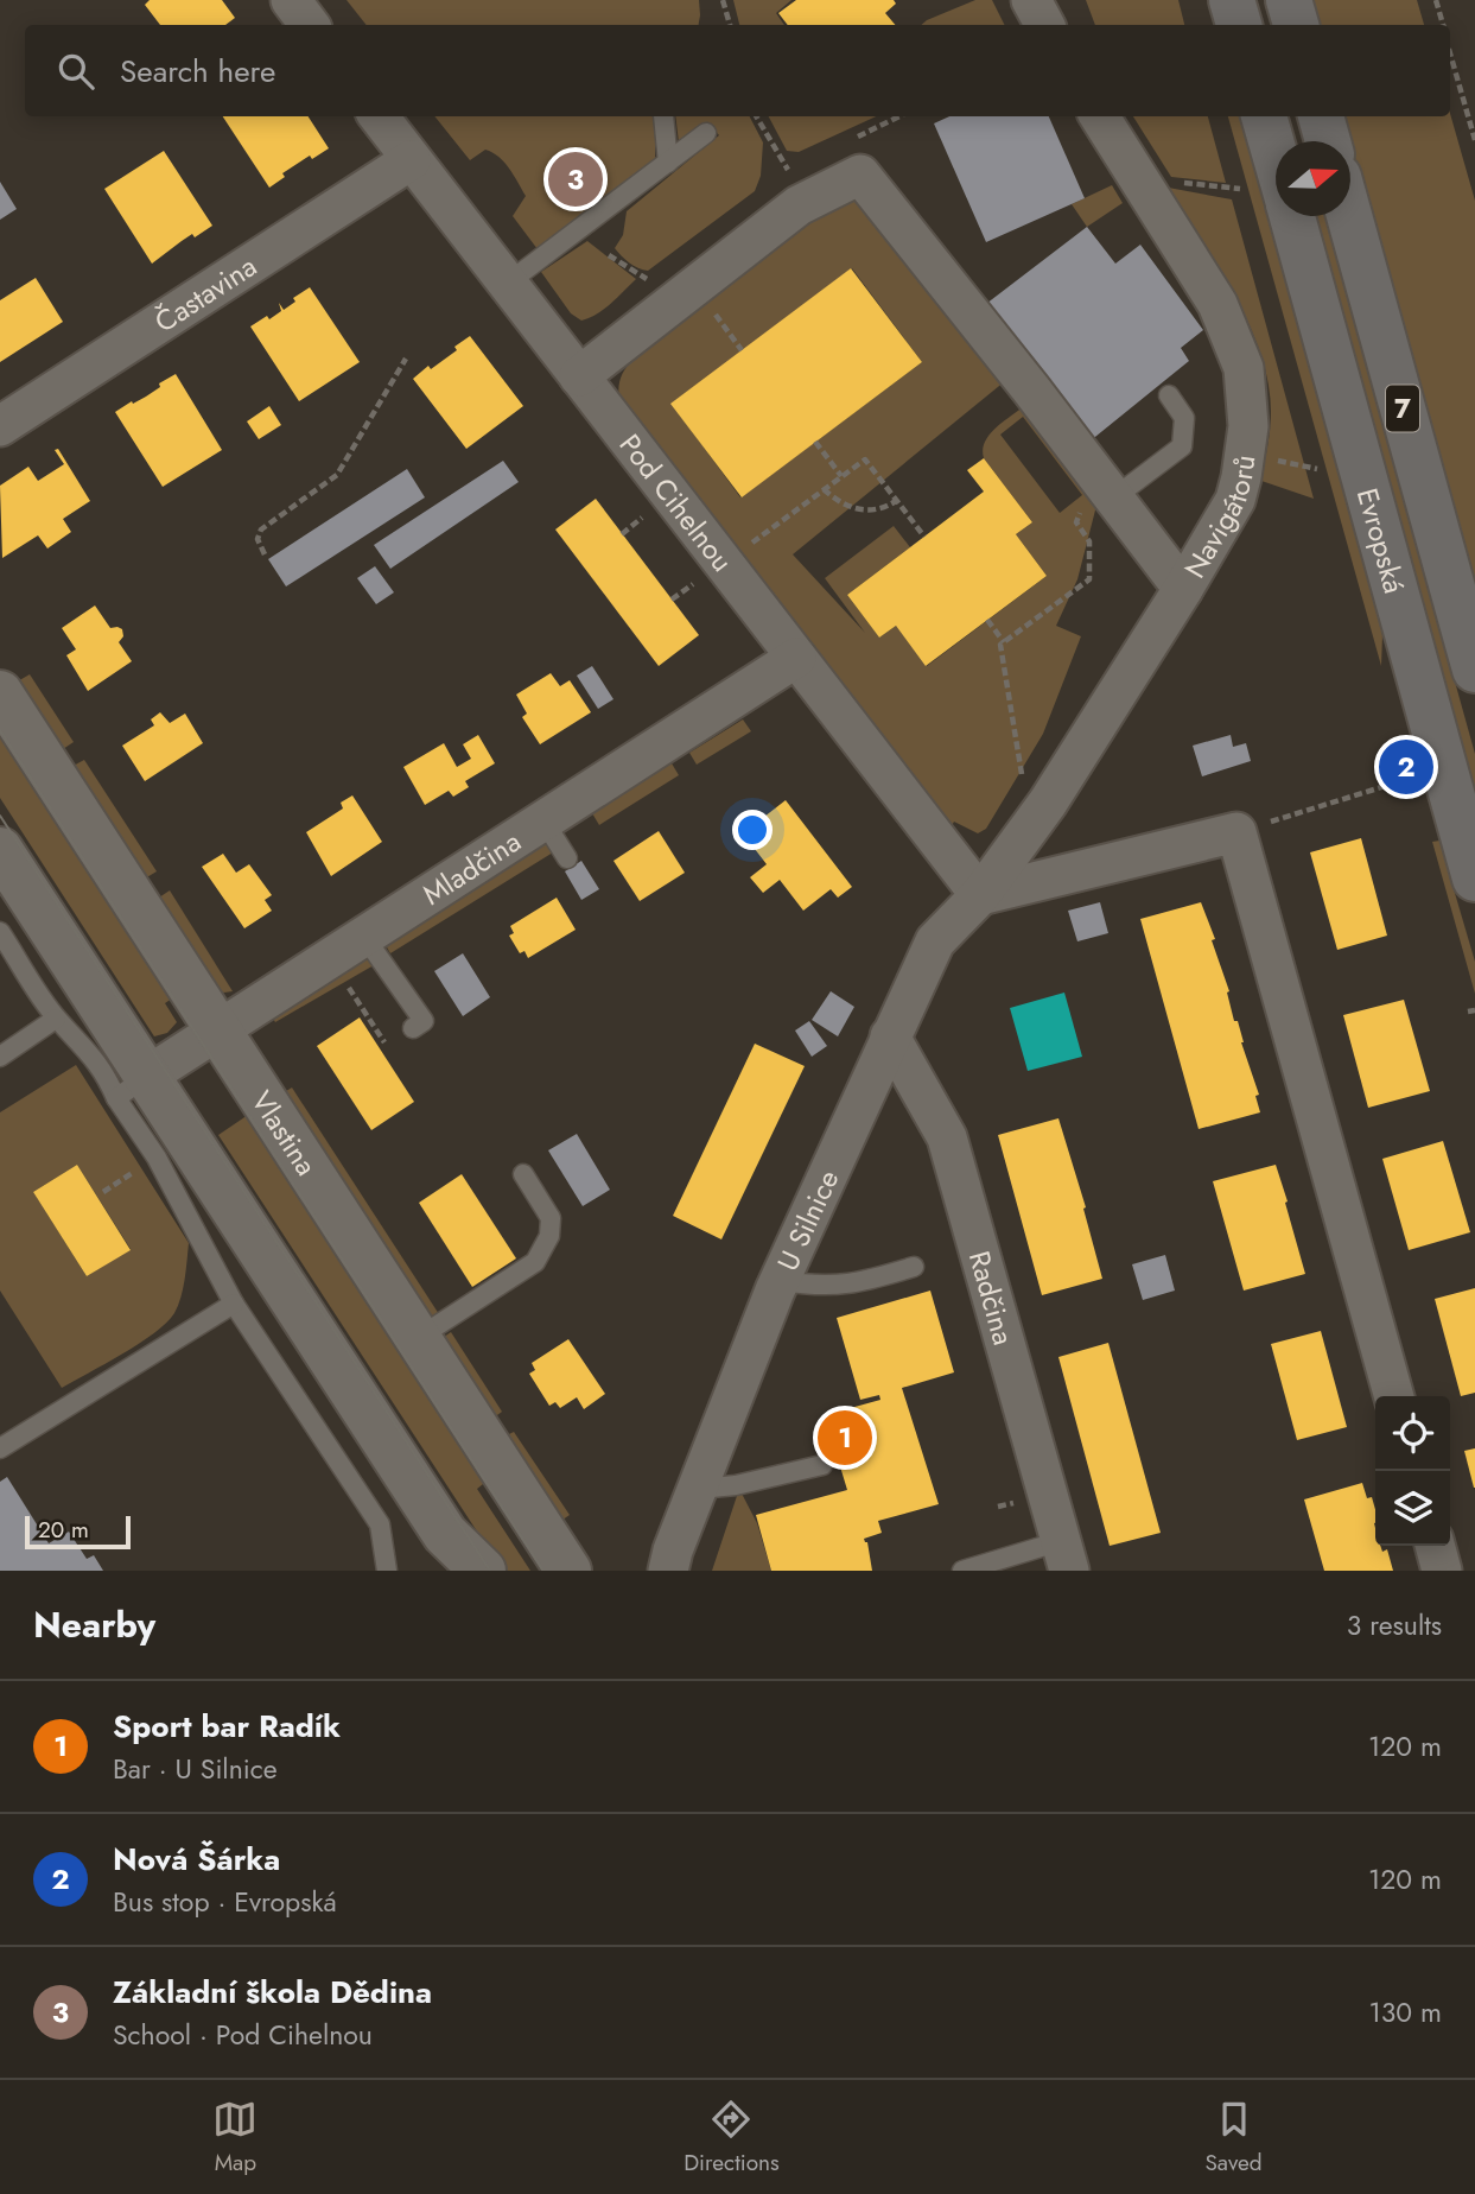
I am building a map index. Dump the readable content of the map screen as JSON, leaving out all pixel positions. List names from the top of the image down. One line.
{"streets":{"main road":["7","Evropská"],"street":["Častavina","Pod Cihelnou","Navigátorů","Mladčina","Vlastina","U Silnice","Radčina"]},"crossings":[["Častavina","Pod Cihelnou"],["Pod Cihelnou","Navigátorů"],["Pod Cihelnou","Mladčina"],["Pod Cihelnou","U Silnice"],["Navigátorů","U Silnice"],["Mladčina","Vlastina"],["U Silnice","Radčina"]],"scale_bar":"20 m","north":"right","page":{"search":"Search here","pins":["3","2","1"],"scale":"20 m","heading":["Nearby","3 results"],"list":[{"mark":"1","name":"Sport bar Radík","note":"Bar · U Silnice","value":"120 m"},{"mark":"2","name":"Nová Šárka","note":"Bus stop · Evropská","value":"120 m"},{"mark":"3","name":"Základní škola Dědina","note":"School · Pod Cihelnou","value":"130 m"}],"nav":["Map","Directions","Saved"]}}
